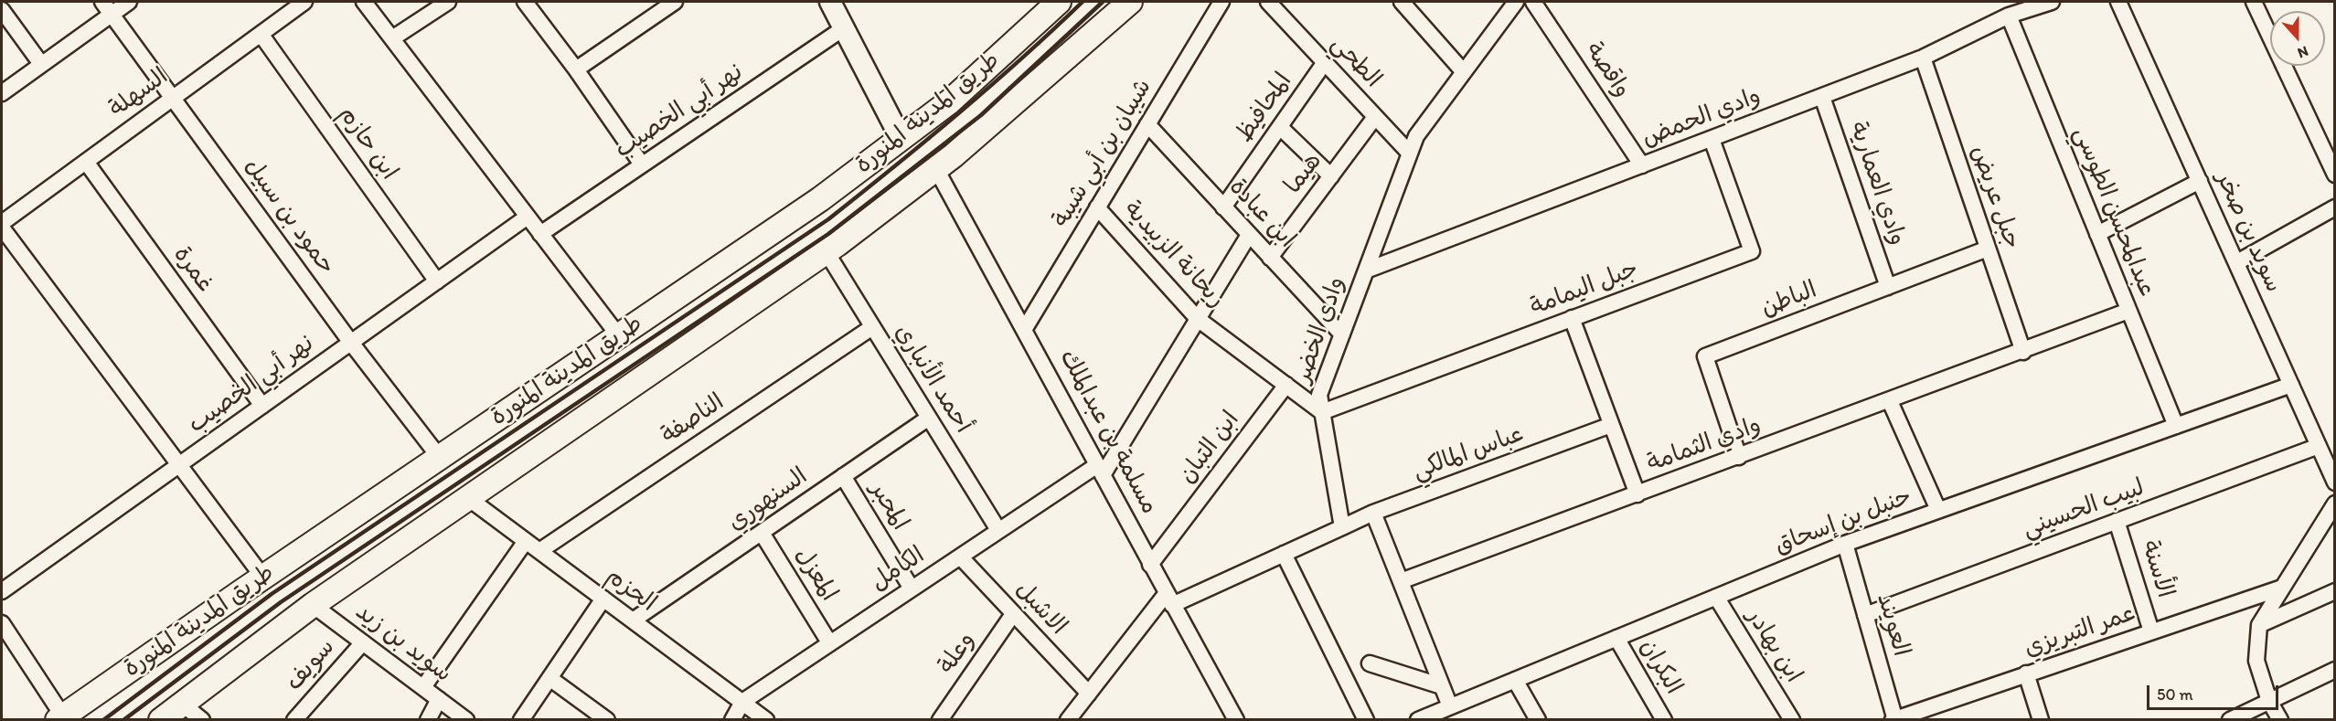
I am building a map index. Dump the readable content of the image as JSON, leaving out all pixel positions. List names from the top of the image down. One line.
{"streets":{"main road":["طريق المدينة المنورة"],"street":["الطحي","واقصة","السهلة","المحافيظ","نهر أبي الخصيب","وادي الحمض","ابن حازم","شيبان بن أبي شيبة","هيما","وادي العمارية","جبل عريض","عبدالمحسن الطوسي","ابن عبادة","حمود بن سبيل","سويد بن صخر","ريحانة الزبيدية","غمرة","جبل اليمامة","الباطن","وادي الخضر","أحمد الأنباري","الناصفة","مسلمة بن عبدالملك","وادي الثمامة","ابن التبان","عباس المالكي","السنهوري","المحبر","لبيب الحسيني","حنبل بن إسحاق","الكامل","الأسنة","المعزل","الحزم","الاشبل","العويند","عمر التبريزي","سويد بن زيد","ابن بهادر","وعلة","سويف","البكران"]},"crossings":[["الطحي","المحافيظ"],["الطحي","هيما"],["الطحي","وادي الخضر"],["واقصة","وادي الحمض"],["السهلة","ابن حازم"],["السهلة","حمود بن سبيل"],["السهلة","غمرة"],["المحافيظ","ابن عبادة"],["نهر أبي الخصيب","ابن حازم"],["نهر أبي الخصيب","حمود بن سبيل"],["نهر أبي الخصيب","غمرة"],["طريق المدينة المنورة","حمود بن سبيل"],["طريق المدينة المنورة","أحمد الأنباري"],["طريق المدينة المنورة","مسلمة بن عبدالملك"],["طريق المدينة المنورة","الحزم"],["طريق المدينة المنورة","سويد بن زيد"],["وادي الحمض","وادي العمارية"],["وادي الحمض","جبل عريض"],["وادي الحمض","عبدالمحسن الطوسي"],["وادي الحمض","جبل اليمامة"],["وادي الحمض","وادي الخضر"],["شيبان بن أبي شيبة","ابن عبادة"],["شيبان بن أبي شيبة","ريحانة الزبيدية"],["شيبان بن أبي شيبة","مسلمة بن عبدالملك"],["هيما","ابن عبادة"],["وادي العمارية","الباطن"],["جبل عريض","الباطن"],["جبل عريض","وادي الثمامة"],["عبدالمحسن الطوسي","وادي الثمامة"],["عبدالمحسن الطوسي","حنبل بن إسحاق"],["ابن عبادة","وادي الخضر"],["ابن عبادة","الكامل"],["سويد بن صخر","لبيب الحسيني"],["سويد بن صخر","حنبل بن إسحاق"],["ريحانة الزبيدية","جبل اليمامة"],["ريحانة الزبيدية","وادي الخضر"],["ريحانة الزبيدية","ابن التبان"],["ريحانة الزبيدية","الكامل"],["جبل اليمامة","وادي الخضر"],["الباطن","وادي الثمامة"],["وادي الخضر","عباس المالكي"],["أحمد الأنباري","الناصفة"],["أحمد الأنباري","السنهوري"],["أحمد الأنباري","الكامل"],["الناصفة","الحزم"],["مسلمة بن عبدالملك","ابن التبان"],["مسلمة بن عبدالملك","الكامل"],["السنهوري","المحبر"],["السنهوري","المعزل"],["السنهوري","الحزم"],["المحبر","الكامل"],["لبيب الحسيني","الأسنة"],["لبيب الحسيني","العويند"],["حنبل بن إسحاق","العويند"],["حنبل بن إسحاق","ابن بهادر"],["حنبل بن إسحاق","البكران"],["الكامل","المعزل"],["الكامل","الحزم"],["الكامل","الاشبل"],["الأسنة","عمر التبريزي"],["الاشبل","وعلة"],["العويند","عمر التبريزي"],["سويد بن زيد","سويف"]],"scale_bar":"50 m","north":"bottom"}
